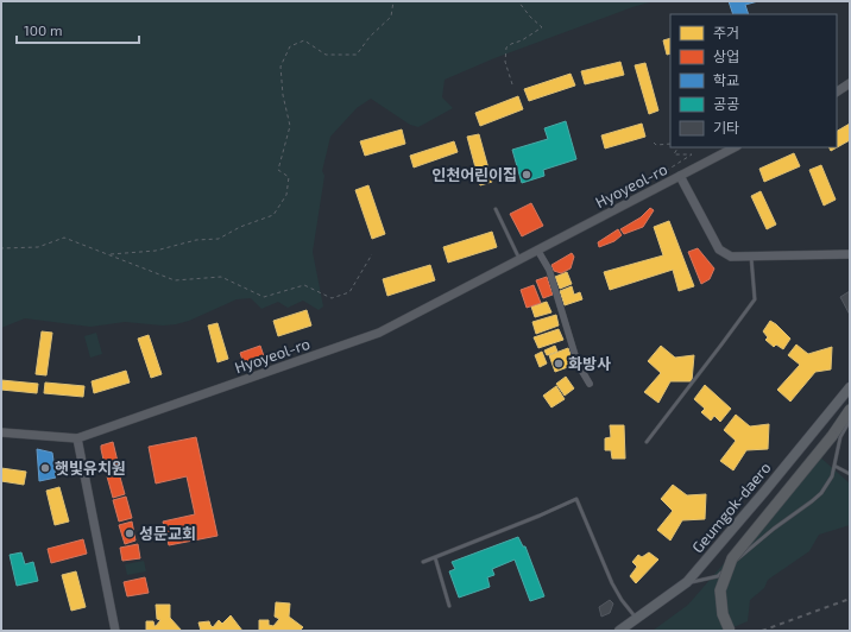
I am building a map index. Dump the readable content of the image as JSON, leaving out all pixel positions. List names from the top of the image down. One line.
{"streets":{"main road":["Hyoyeol-ro","Geumgok-daero"]},"places":["인천어린이집","화방사","햇빛유치원","성문교회"],"legend":["주거","상업","학교","공공","기타"],"scale_bar":"100 m"}
